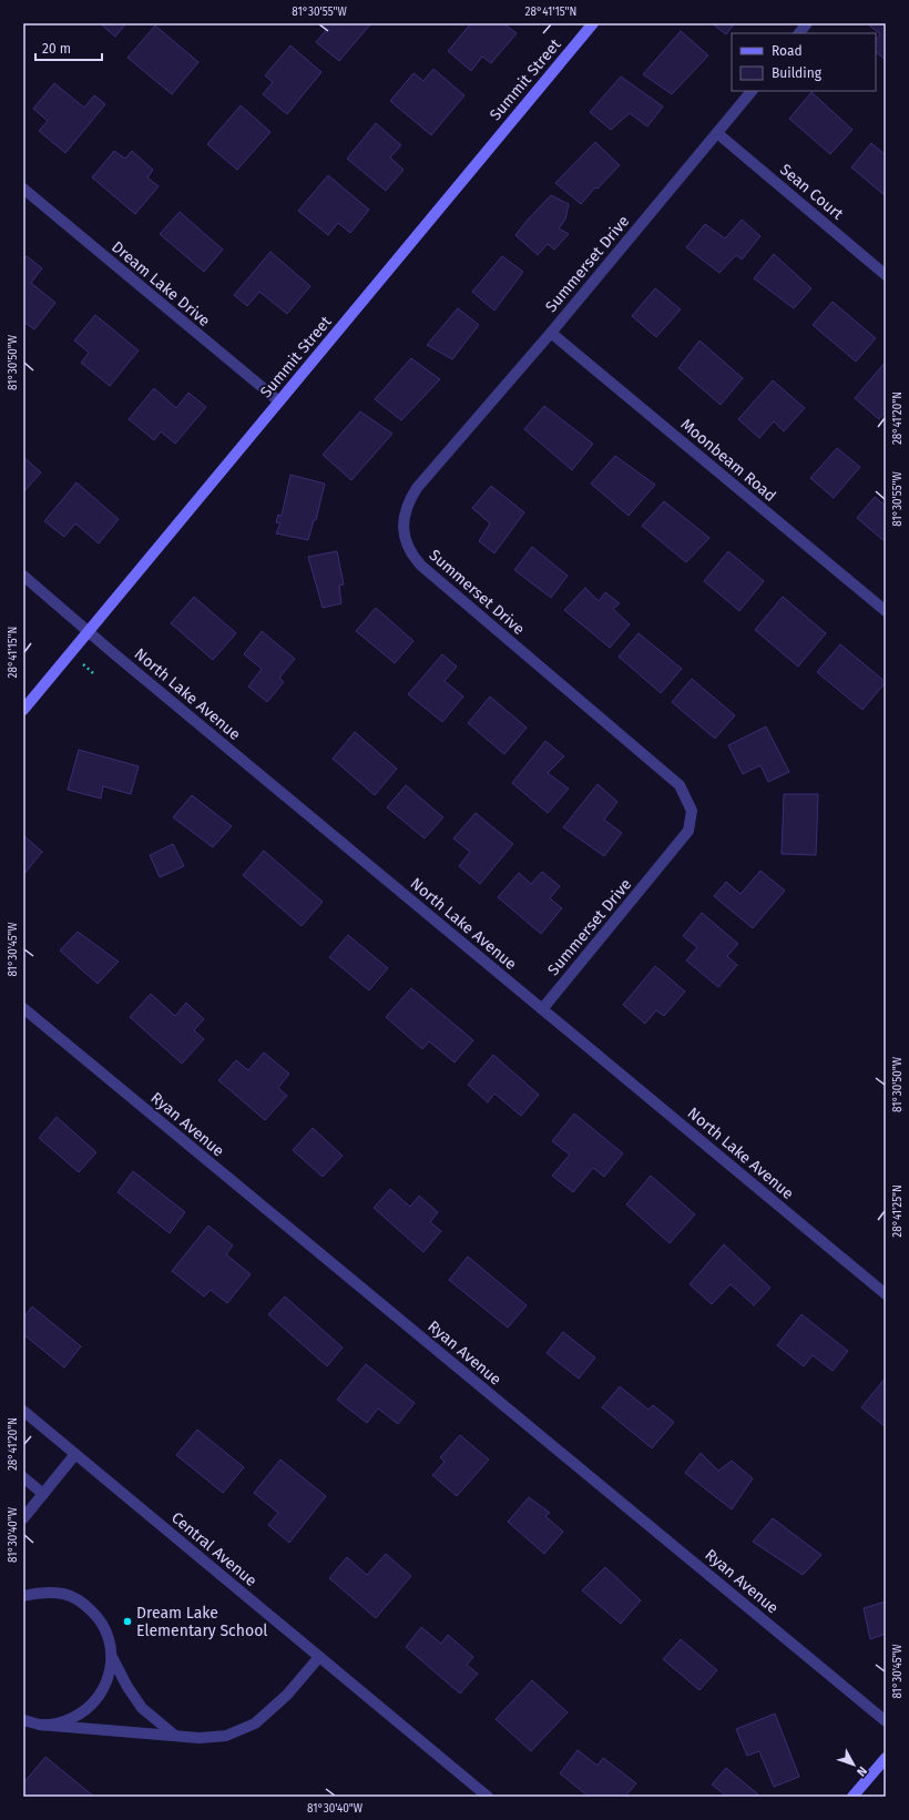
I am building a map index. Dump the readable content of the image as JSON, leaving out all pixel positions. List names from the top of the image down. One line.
{"streets":{"street":["Summit Street","Sean Court","Summerset Drive","Dream Lake Drive","Moonbeam Road","North Lake Avenue","Ryan Avenue","Central Avenue"]},"crossings":[["Summit Street","Dream Lake Drive"],["Summit Street","North Lake Avenue"],["Sean Court","Summerset Drive"],["Summerset Drive","Moonbeam Road"],["Summerset Drive","North Lake Avenue"]],"places":["Dream Lake Elementary School"],"legend":["Road","Building"],"scale_bar":"20 m","north":"bottom right","coordinates":["81°30'55\"W","28°41'15\"N","81°30'50\"W","28°41'20\"N","81°30'45\"W","28°41'25\"N","81°30'40\"W"]}
